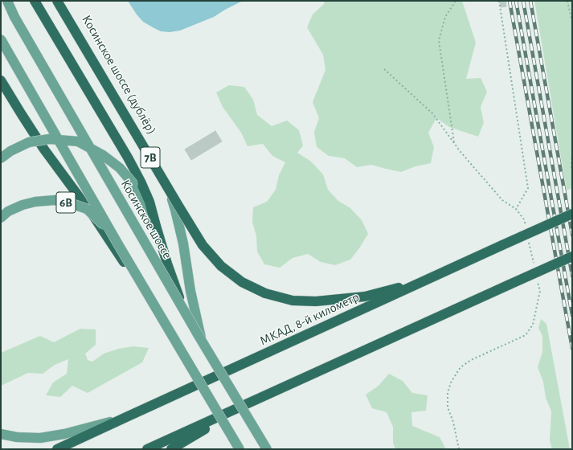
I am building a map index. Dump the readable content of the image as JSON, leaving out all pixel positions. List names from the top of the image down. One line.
{"streets":{"highway":["7B","МКАД, 8-й километр"],"main road":["Косинское шоссе (дублёр)","6B","Косинское шоссе"]},"crossings":[["7B","МКАД, 8-й километр"]]}
